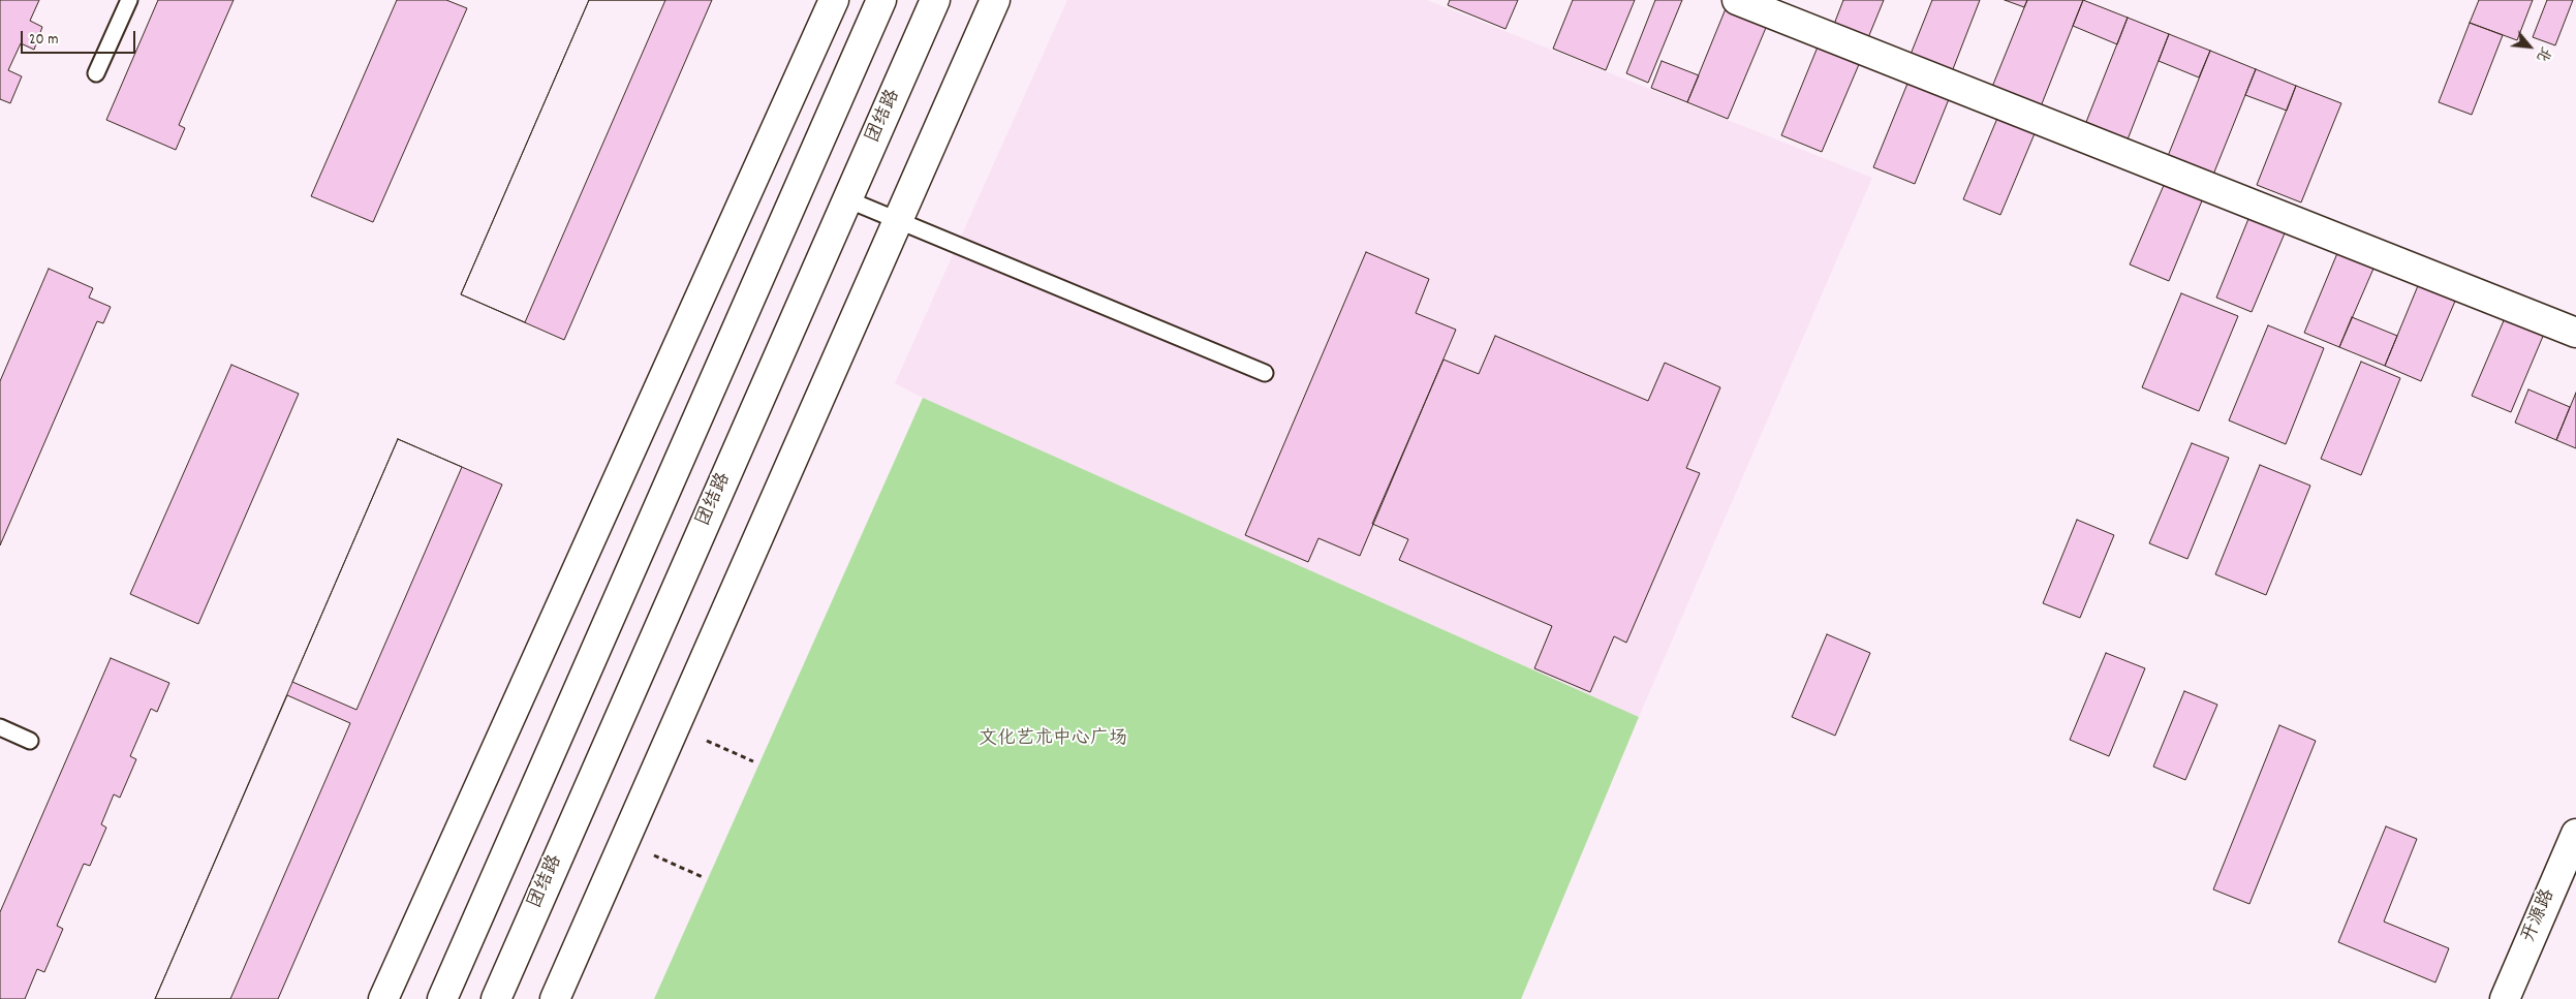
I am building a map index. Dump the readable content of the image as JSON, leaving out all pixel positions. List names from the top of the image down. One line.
{"streets":{"street":["团结路","开源路"]},"parks":["文化艺术中心广场"],"scale_bar":"20 m","north":"bottom right"}
